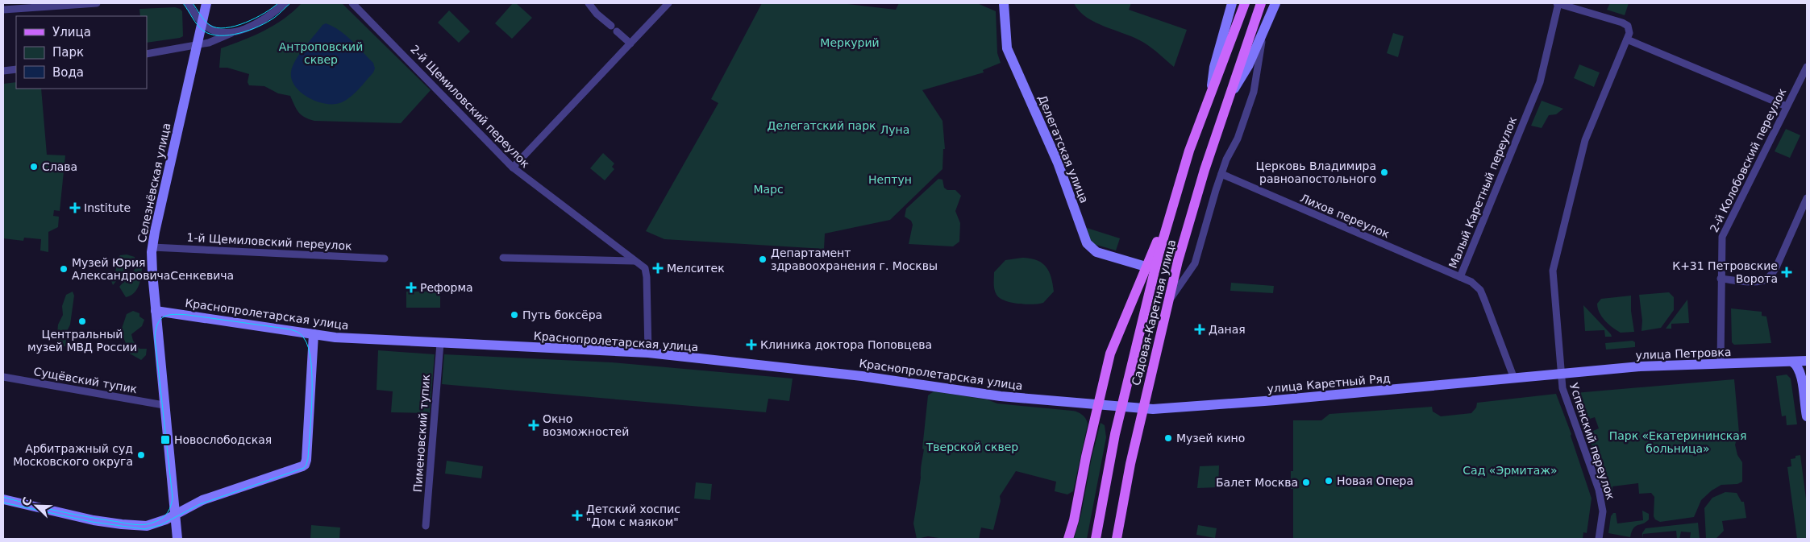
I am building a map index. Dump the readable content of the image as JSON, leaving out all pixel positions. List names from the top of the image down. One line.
{"streets":{"main road":["Делегатская улица","Селезнёвская улица","Садовая-Каретная улица","Краснопролетарская улица","улица Петровка","улица Каретный Ряд"],"street":["2-й Щемиловский переулок","2-й Колобовский переулок","Малый Каретный переулок","Лихов переулок","1-й Щемиловский переулок","Сущёвский тупик","Пименовский тупик","Успенский переулок"]},"crossings":[["2-й Щемиловский переулок","Краснопролетарская улица"],["Делегатская улица","Садовая-Каретная улица"],["2-й Колобовский переулок","улица Петровка"],["Селезнёвская улица","1-й Щемиловский переулок"],["Селезнёвская улица","Краснопролетарская улица"],["Селезнёвская улица","Сущёвский тупик"],["Малый Каретный переулок","Лихов переулок"],["Малый Каретный переулок","улица Каретный Ряд"],["Садовая-Каретная улица","Краснопролетарская улица"],["Садовая-Каретная улица","улица Каретный Ряд"],["Краснопролетарская улица","улица Каретный Ряд"],["Краснопролетарская улица","Пименовский тупик"],["улица Петровка","улица Каретный Ряд"],["улица Петровка","Успенский переулок"],["улица Каретный Ряд","Успенский переулок"]],"parks":["Меркурий","Антроповский сквер","Делегатский парк","Луна","Нептун","Марс","Парк «Екатерининская больница»","Тверской сквер","Сад «Эрмитаж»"],"places":{"other":["Слава","Церковь Владимира равноапостольного","Департамент здравоохранения г. Москвы","Музей Юрия АлександровичаСенкевича","Путь боксёра","Центральный музей МВД России","Музей кино","Арбитражный суд Московского округа","Новая Опера","Балет Москва"],"health":["Institute","Мелситек","К+31 Петровские Ворота","Реформа","Даная","Клиника доктора Поповцева","Окно возможностей","Детский хоспис \"Дом с маяком\""],"transit":["Новослободская"]},"legend":["Улица","Парк","Вода"],"north":"top left"}
